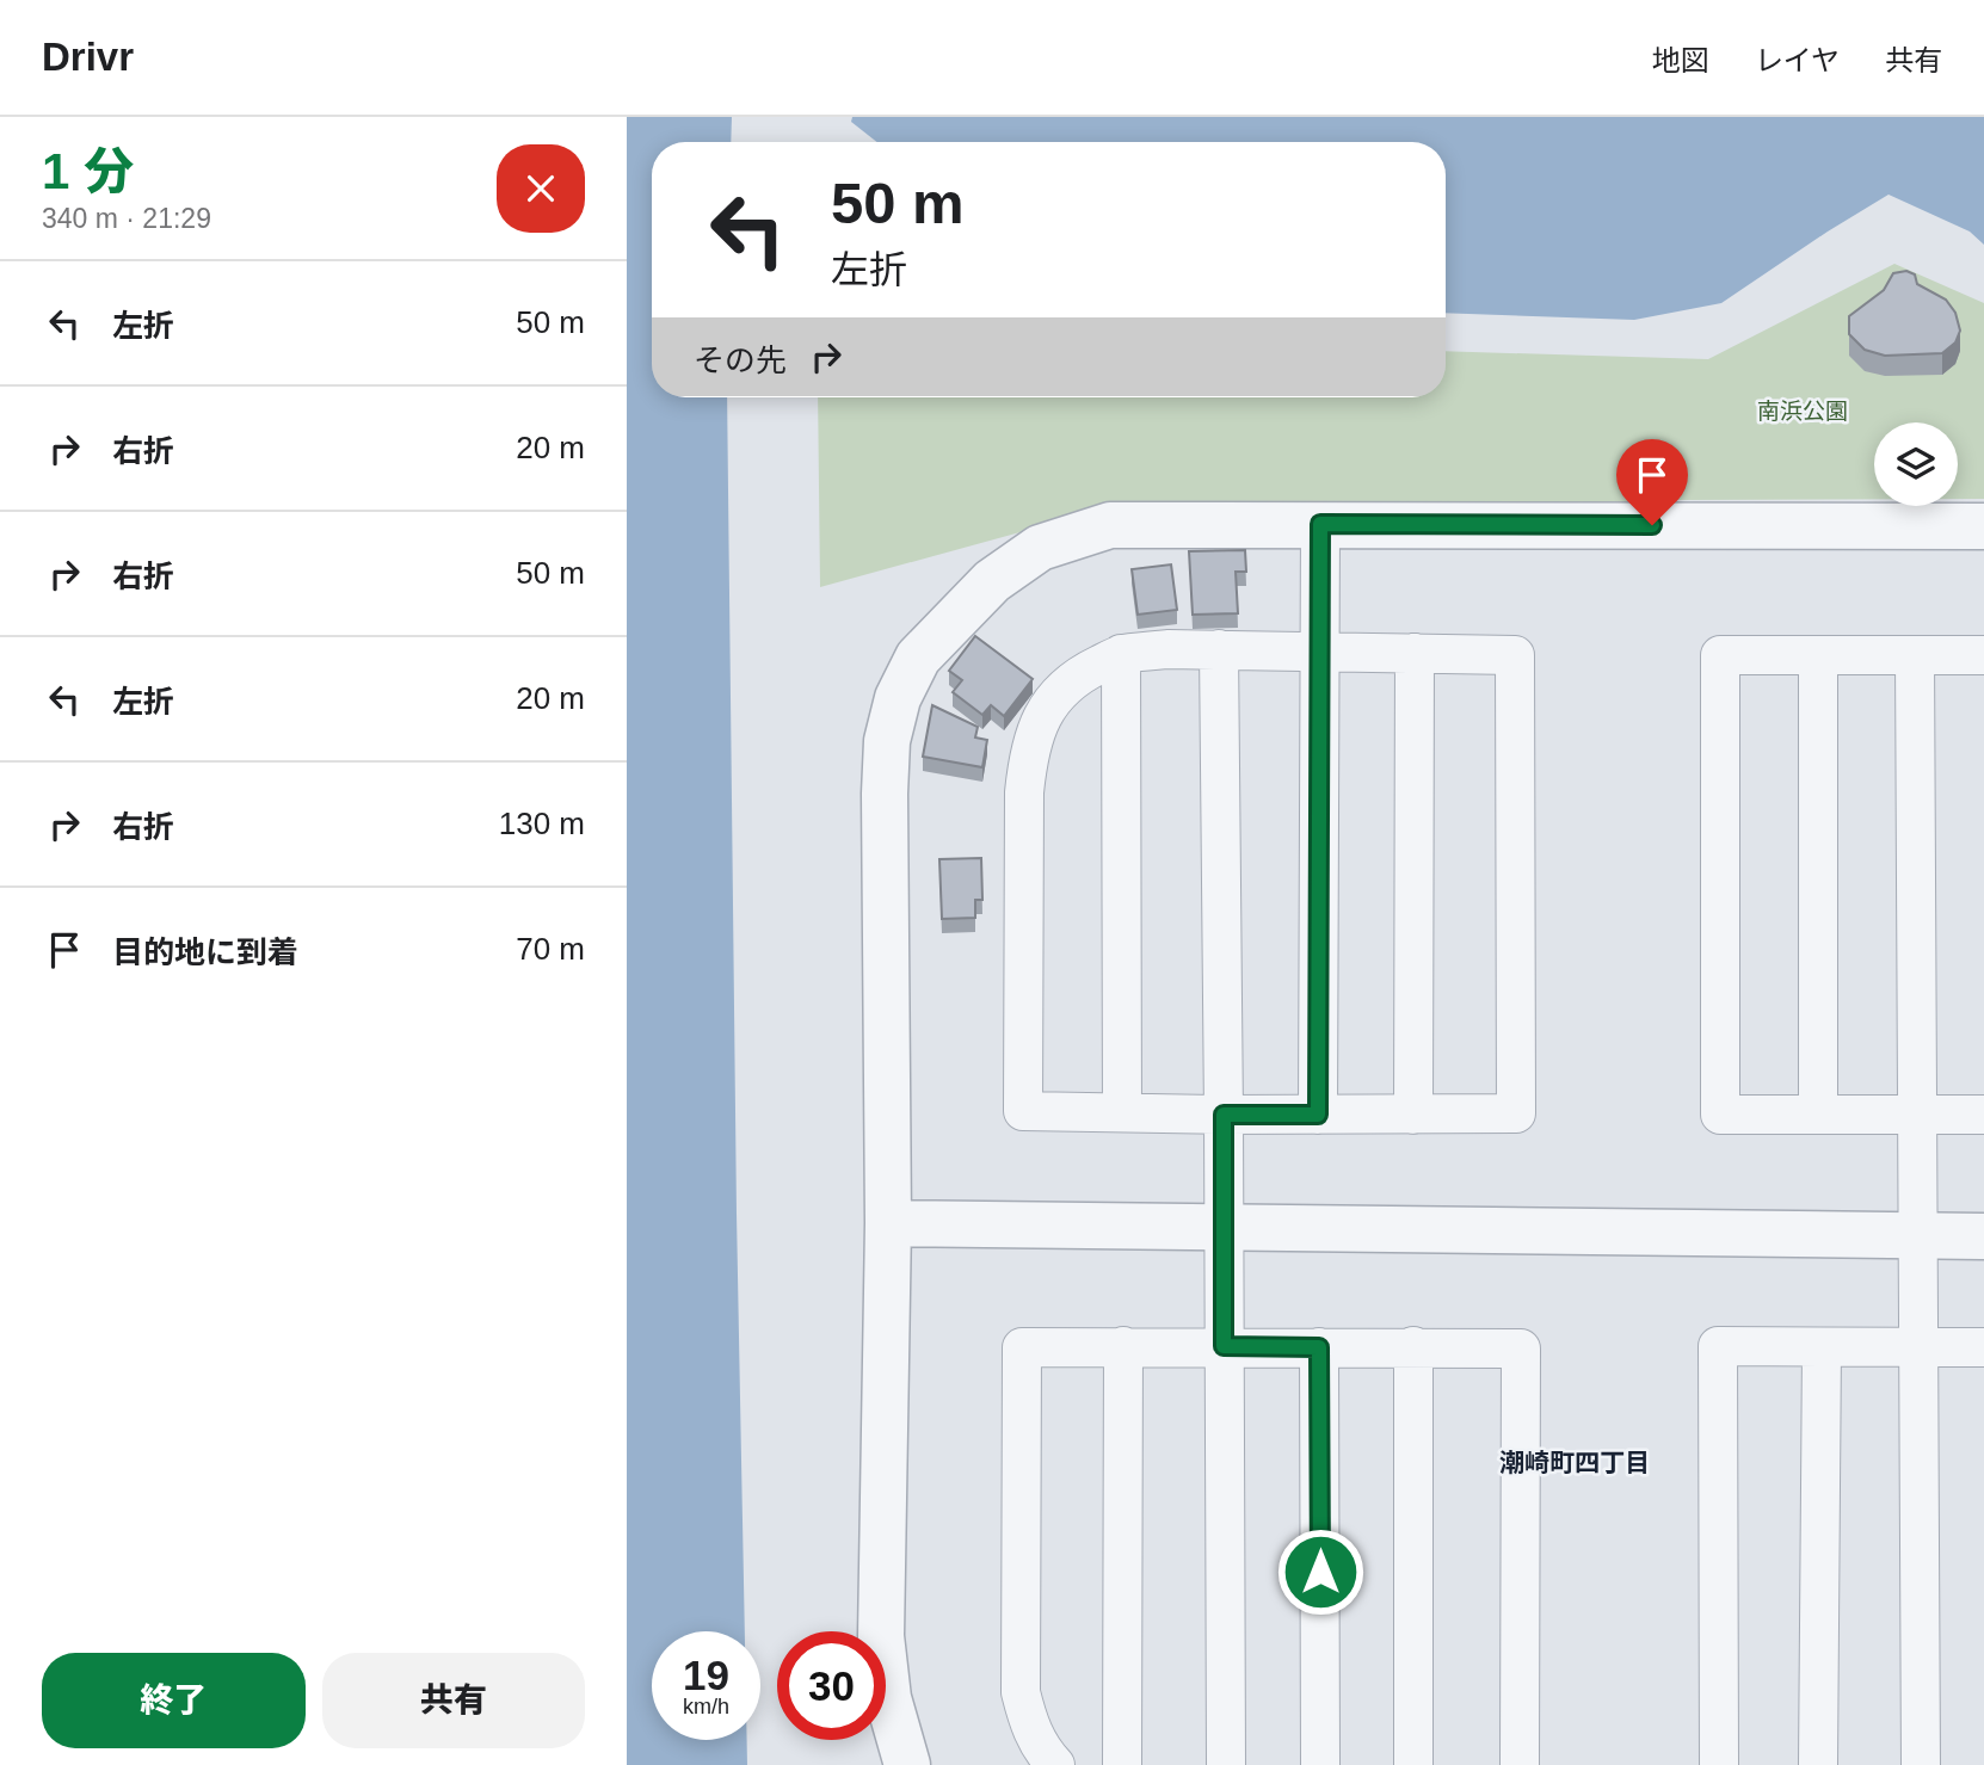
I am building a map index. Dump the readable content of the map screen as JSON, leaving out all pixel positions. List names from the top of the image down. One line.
{"districts":["潮崎町四丁目"],"parks":["南浜公園"],"page":{"header":"Drivr","nav":["地図","レイヤ","共有"],"heading":["1 分","340 m · 21:29"],"turn":["50 m","左折"],"list":[{"name":"左折","value":"50 m"},{"name":"右折","value":"20 m"},{"name":"右折","value":"50 m"},{"name":"左折","value":"20 m"},{"name":"右折","value":"130 m"},{"name":"目的地に到着","value":"70 m"}],"then":"その先","speed":"19 km/h","limit":"30","buttons":["終了","共有"]}}
